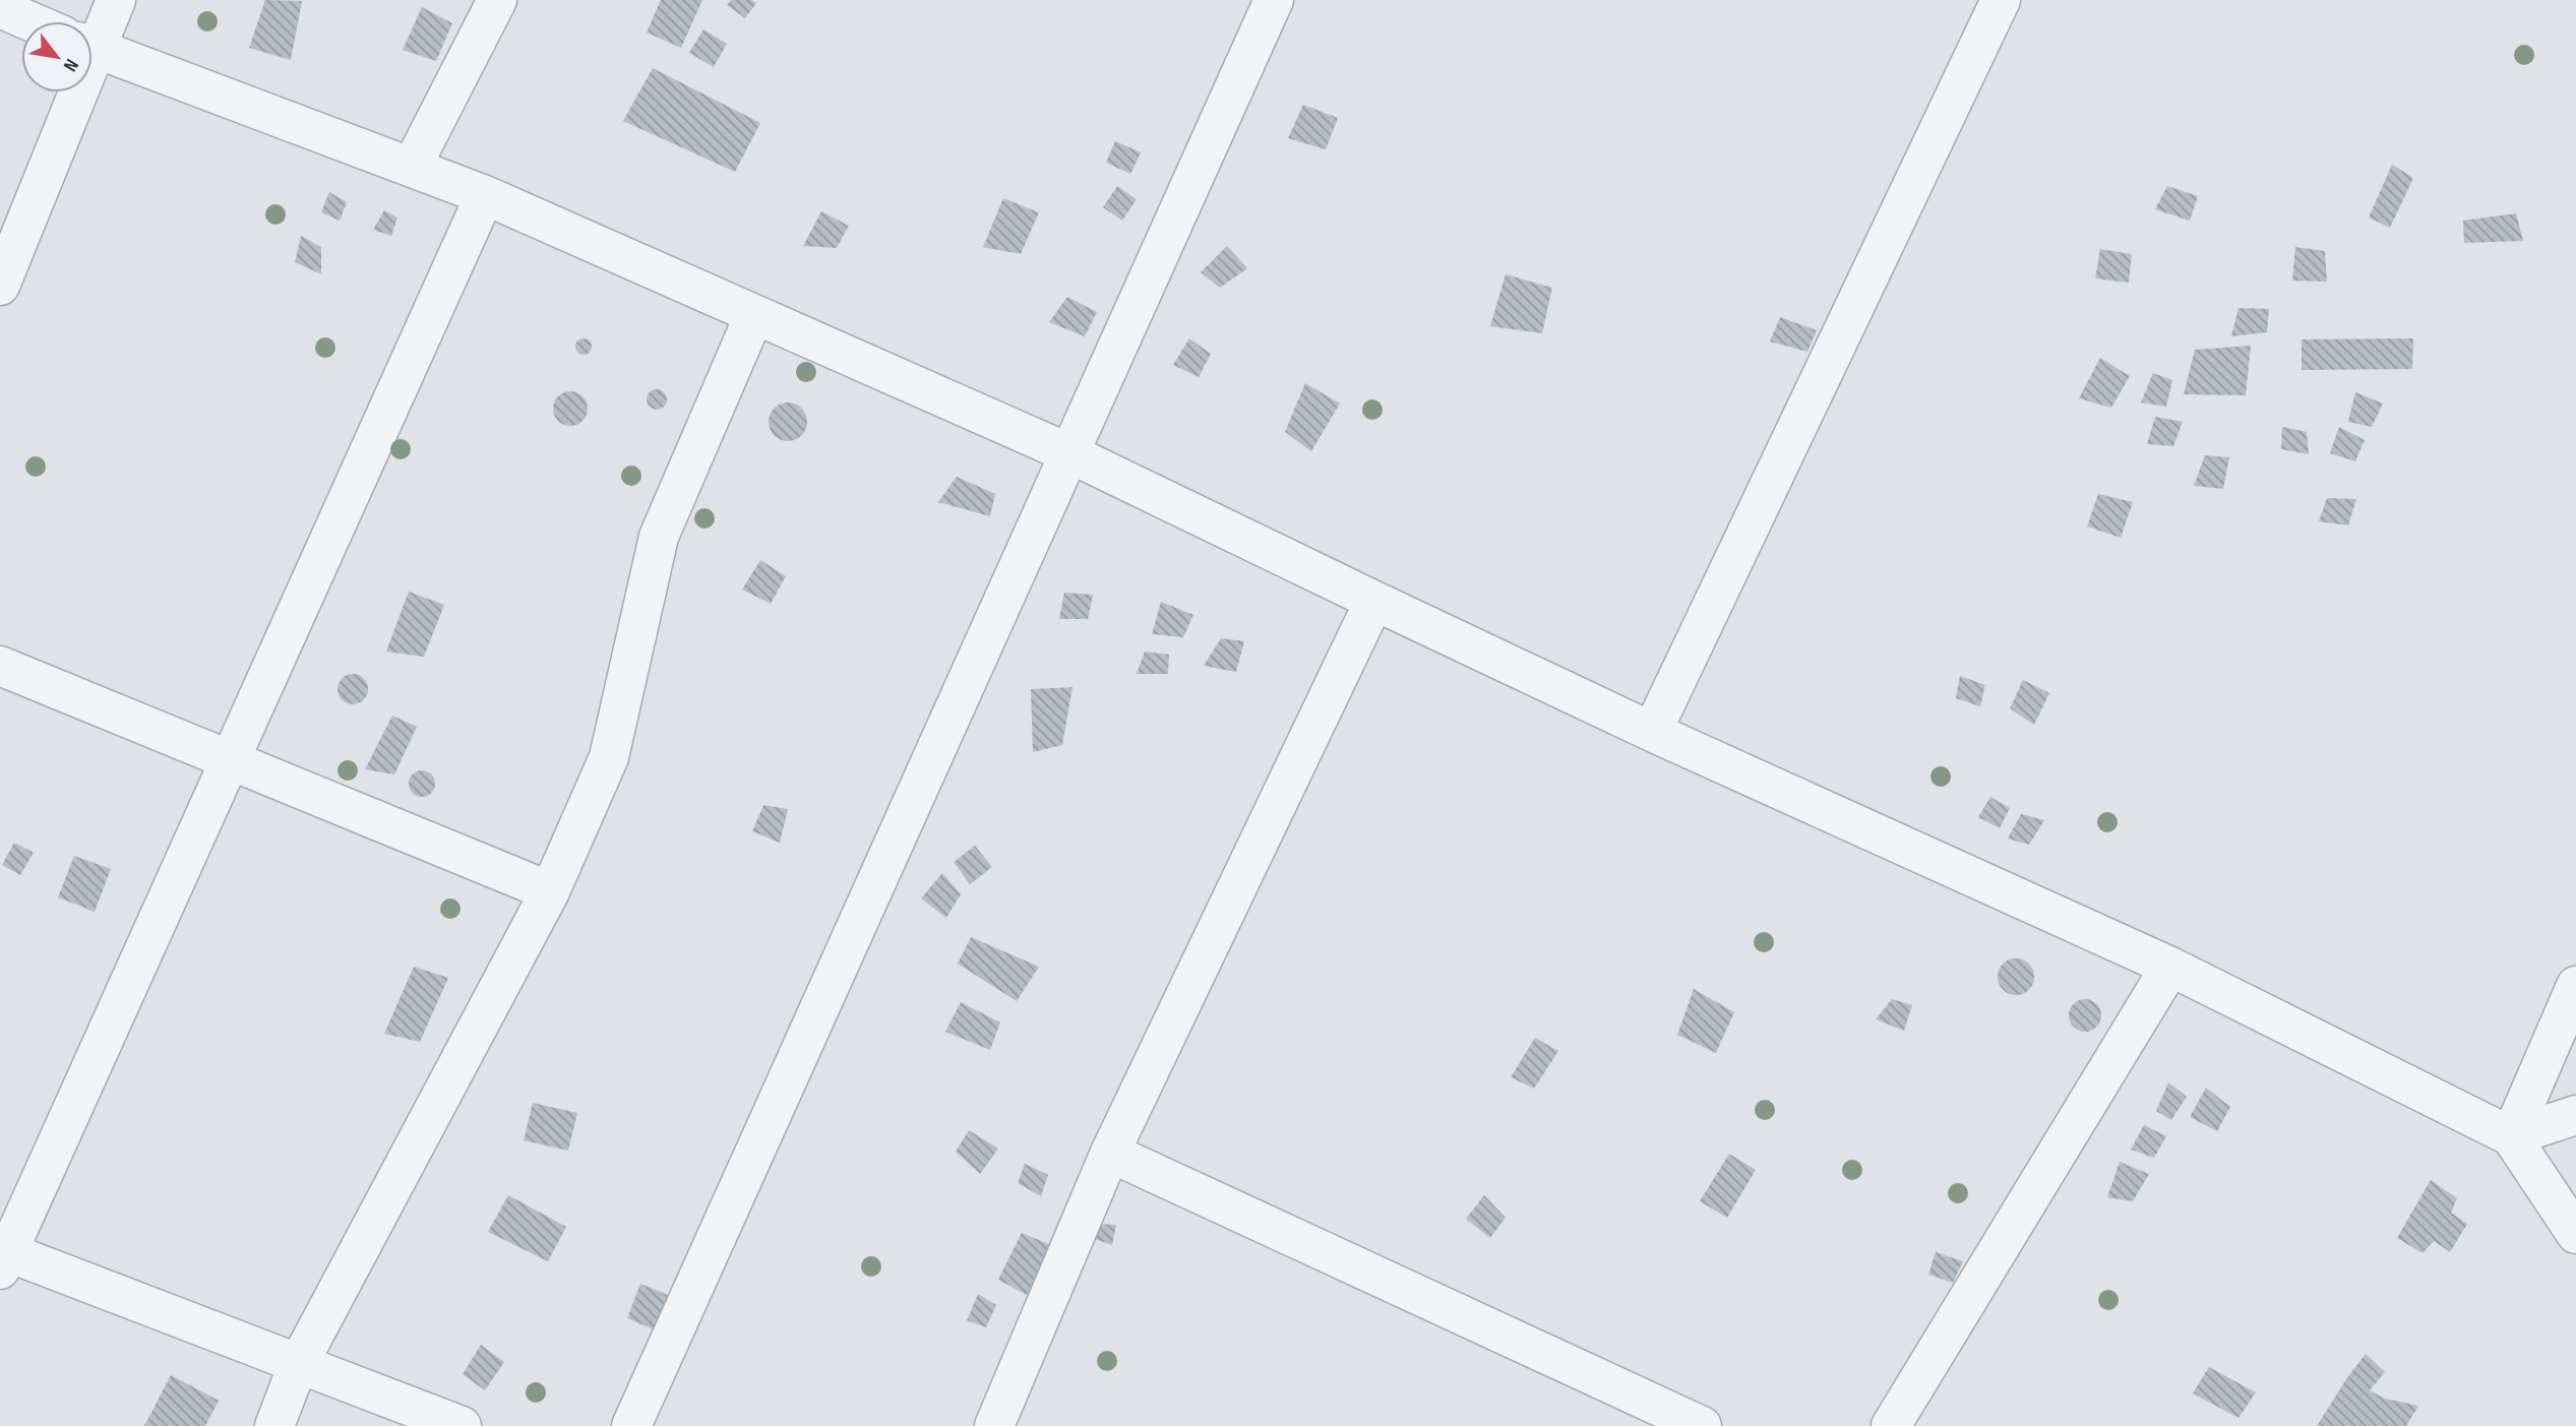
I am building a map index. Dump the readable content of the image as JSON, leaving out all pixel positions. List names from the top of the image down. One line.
{"north":"bottom right"}
